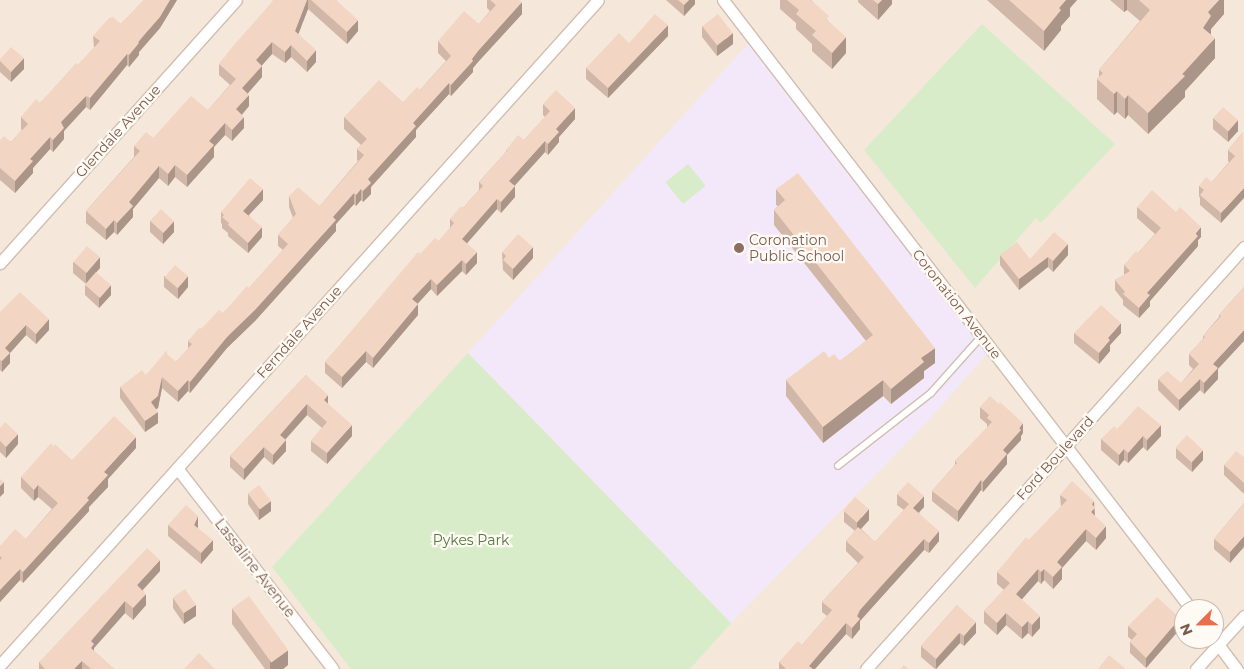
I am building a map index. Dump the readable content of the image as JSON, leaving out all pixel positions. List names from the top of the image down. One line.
{"streets":{"street":["Glendale Avenue","Coronation Avenue","Ferndale Avenue","Ford Boulevard","Lassaline Avenue"]},"crossings":[["Coronation Avenue","Ford Boulevard"],["Ferndale Avenue","Lassaline Avenue"]],"parks":["Pykes Park"],"places":["Coronation Public School"],"north":"bottom left"}
